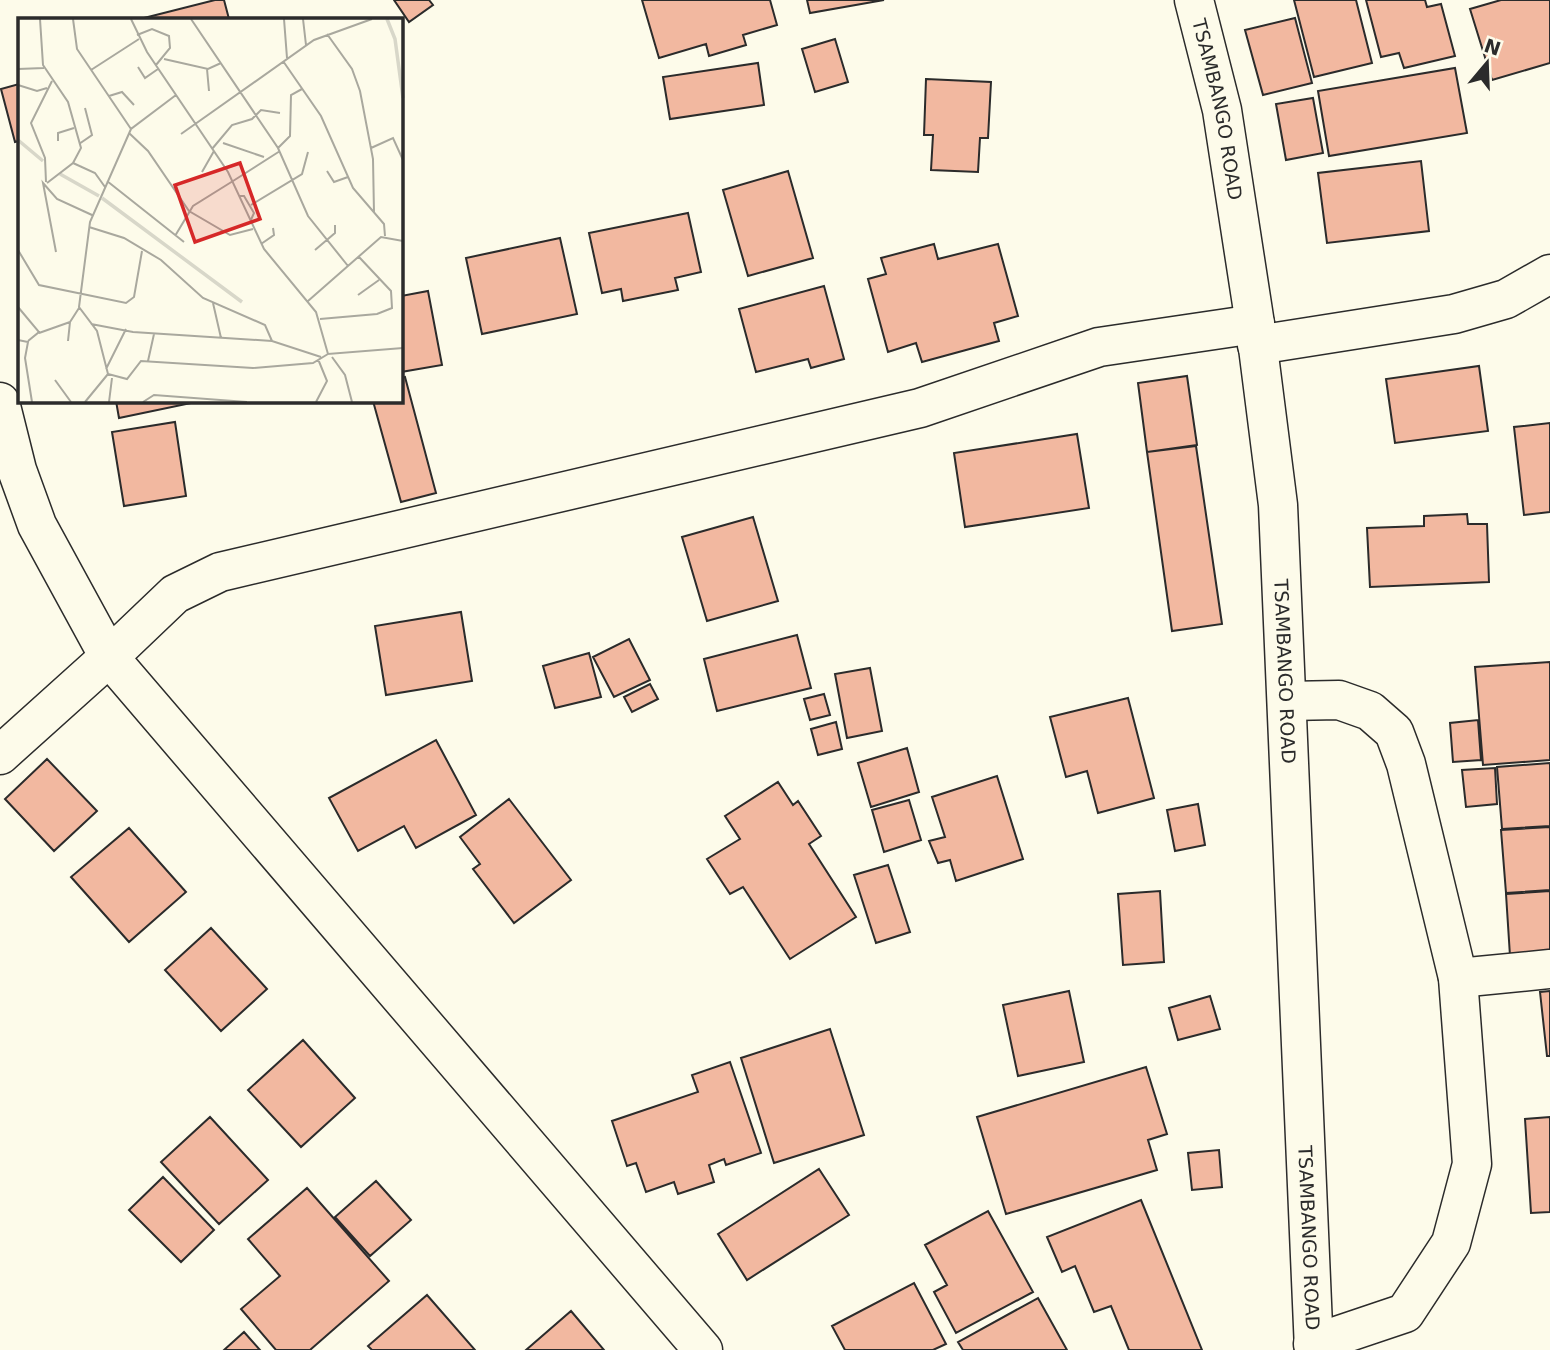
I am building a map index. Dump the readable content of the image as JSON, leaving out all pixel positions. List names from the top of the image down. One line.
{"streets":{"street":["TSAMBANGO ROAD"]},"north":"top"}
